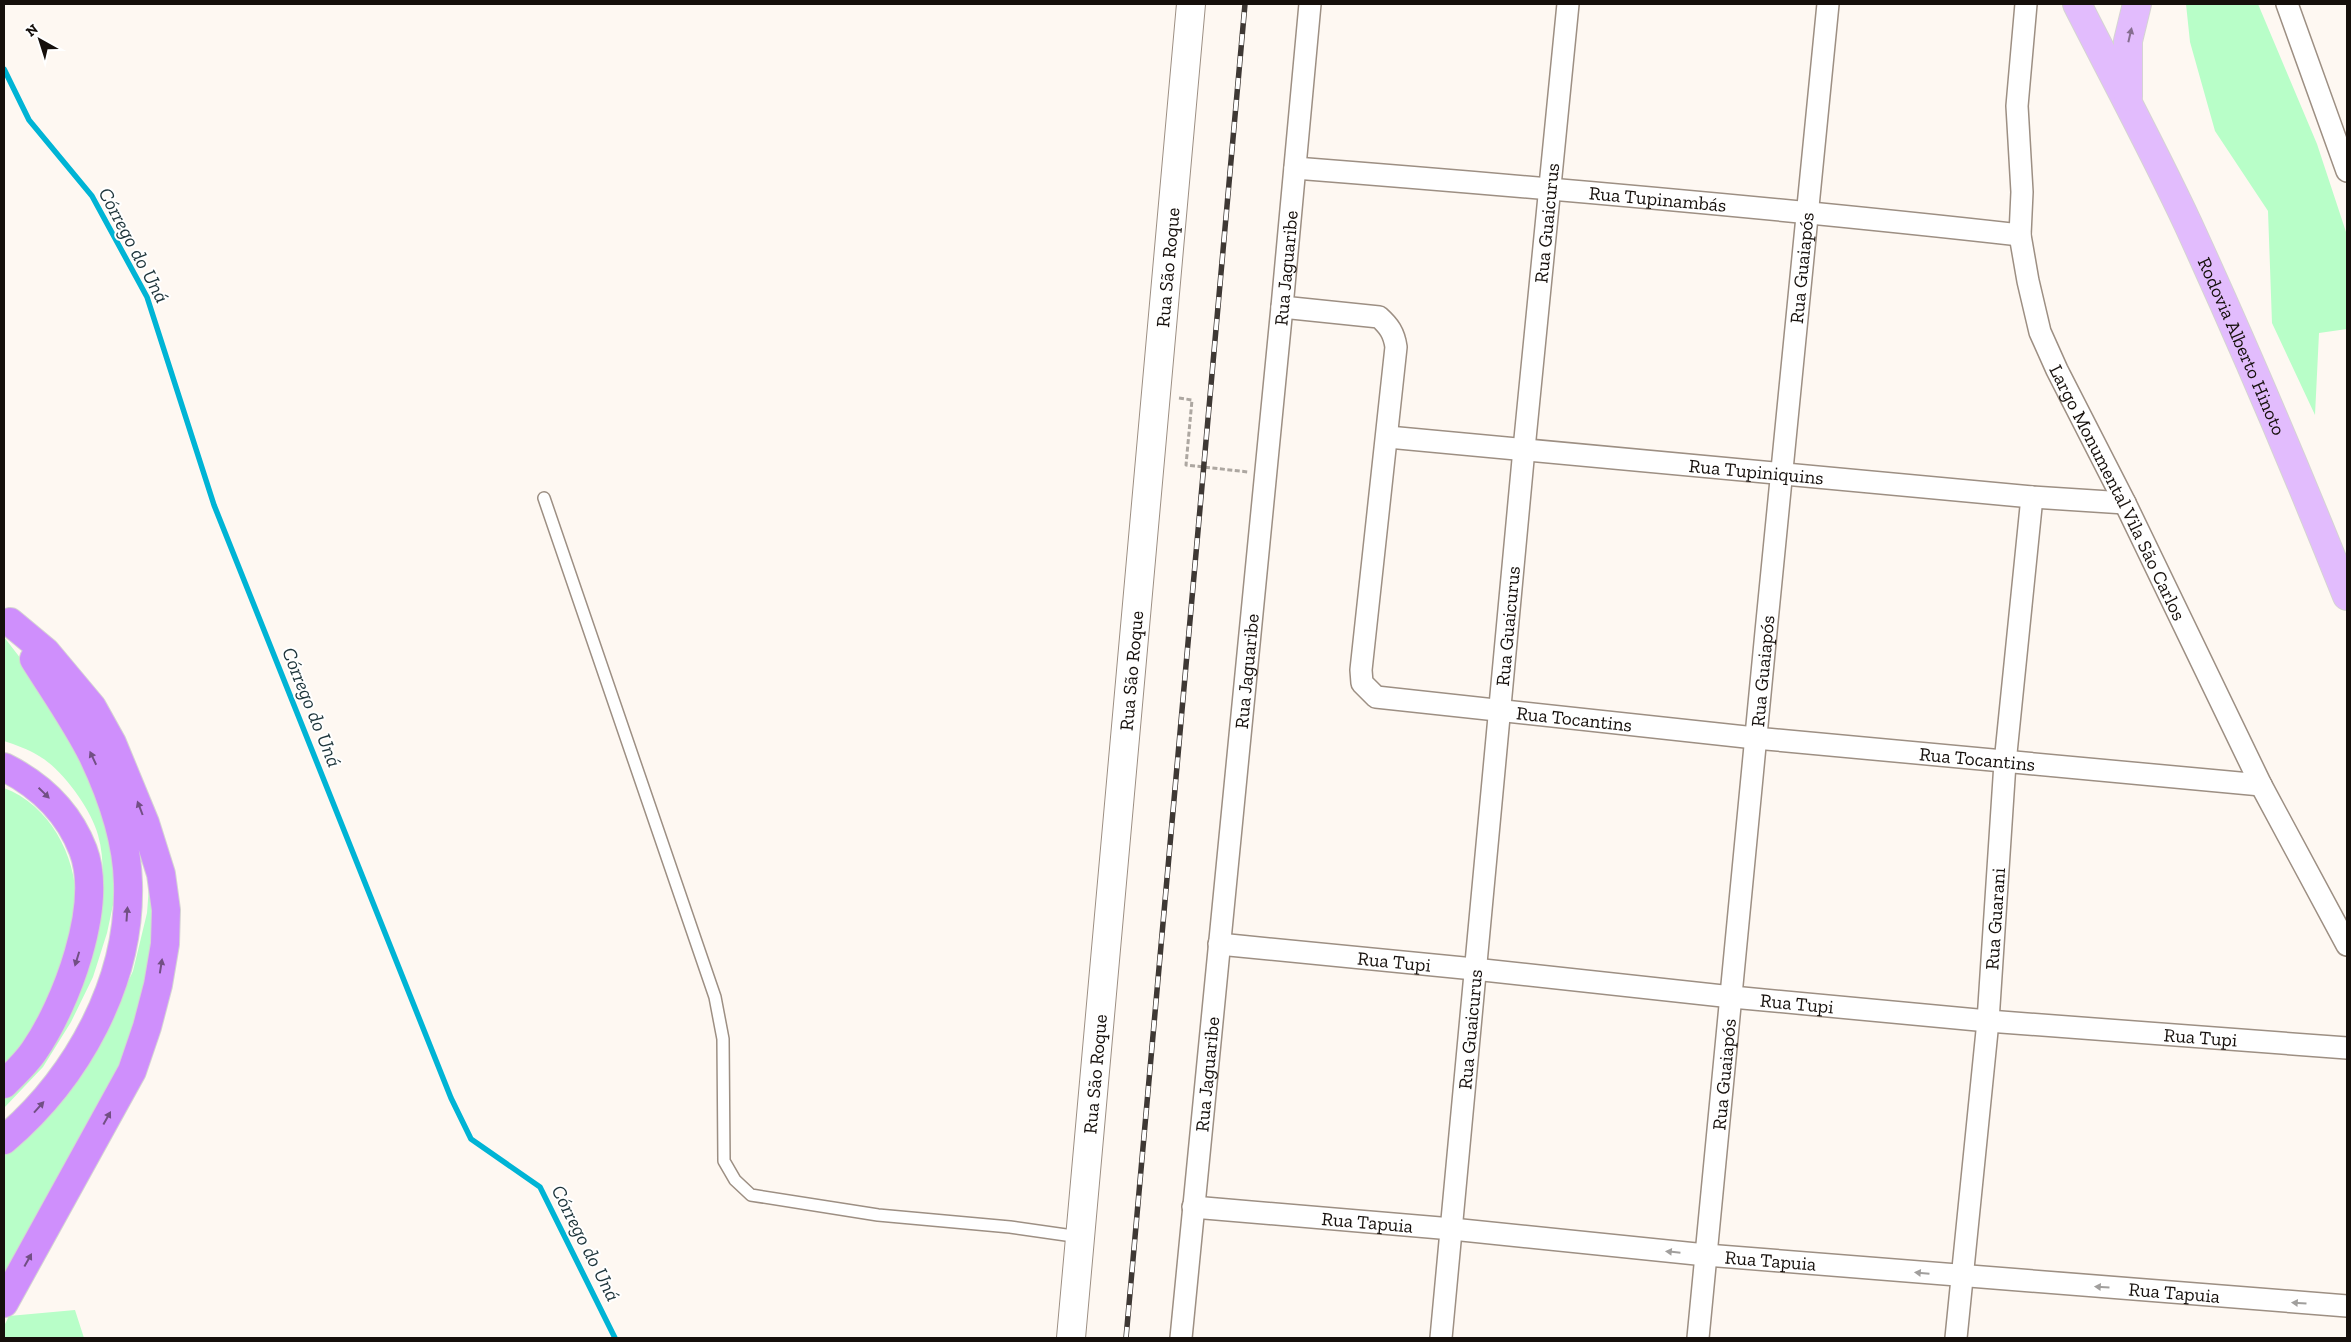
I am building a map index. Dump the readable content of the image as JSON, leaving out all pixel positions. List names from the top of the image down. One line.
{"streets":{"main road":["Rodovia Alberto Hinoto"],"street":["Rua Tupinambás","Rua Guaicurus","Rua São Roque","Rua Jaguaribe","Rua Guaiapós","Rua Tupiniquins","Largo Monumental Vila São Carlos","Rua Tocantins","Rua Guarani","Rua Tupi","Rua Tapuia"]},"crossings":[["Rua Tupinambás","Rua Guaicurus"],["Rua Tupinambás","Rua Jaguaribe"],["Rua Tupinambás","Rua Guaiapós"],["Rua Tupinambás","Largo Monumental Vila São Carlos"],["Rua Guaicurus","Rua Tupiniquins"],["Rua Guaicurus","Rua Tocantins"],["Rua Guaicurus","Rua Tupi"],["Rua Guaicurus","Rua Tapuia"],["Rua Jaguaribe","Rua Tocantins"],["Rua Jaguaribe","Rua Tupi"],["Rua Jaguaribe","Rua Tapuia"],["Rua Guaiapós","Rua Tupiniquins"],["Rua Guaiapós","Rua Tocantins"],["Rua Guaiapós","Rua Tupi"],["Rua Guaiapós","Rua Tapuia"],["Rua Tupiniquins","Largo Monumental Vila São Carlos"],["Rua Tupiniquins","Rua Tocantins"],["Rua Tupiniquins","Rua Guarani"],["Largo Monumental Vila São Carlos","Rua Tocantins"],["Rua Tocantins","Rua Guarani"],["Rua Guarani","Rua Tupi"],["Rua Guarani","Rua Tapuia"]],"one_way":["Rua Tapuia"],"water":["Córrego do Uná"],"north":"top left"}
